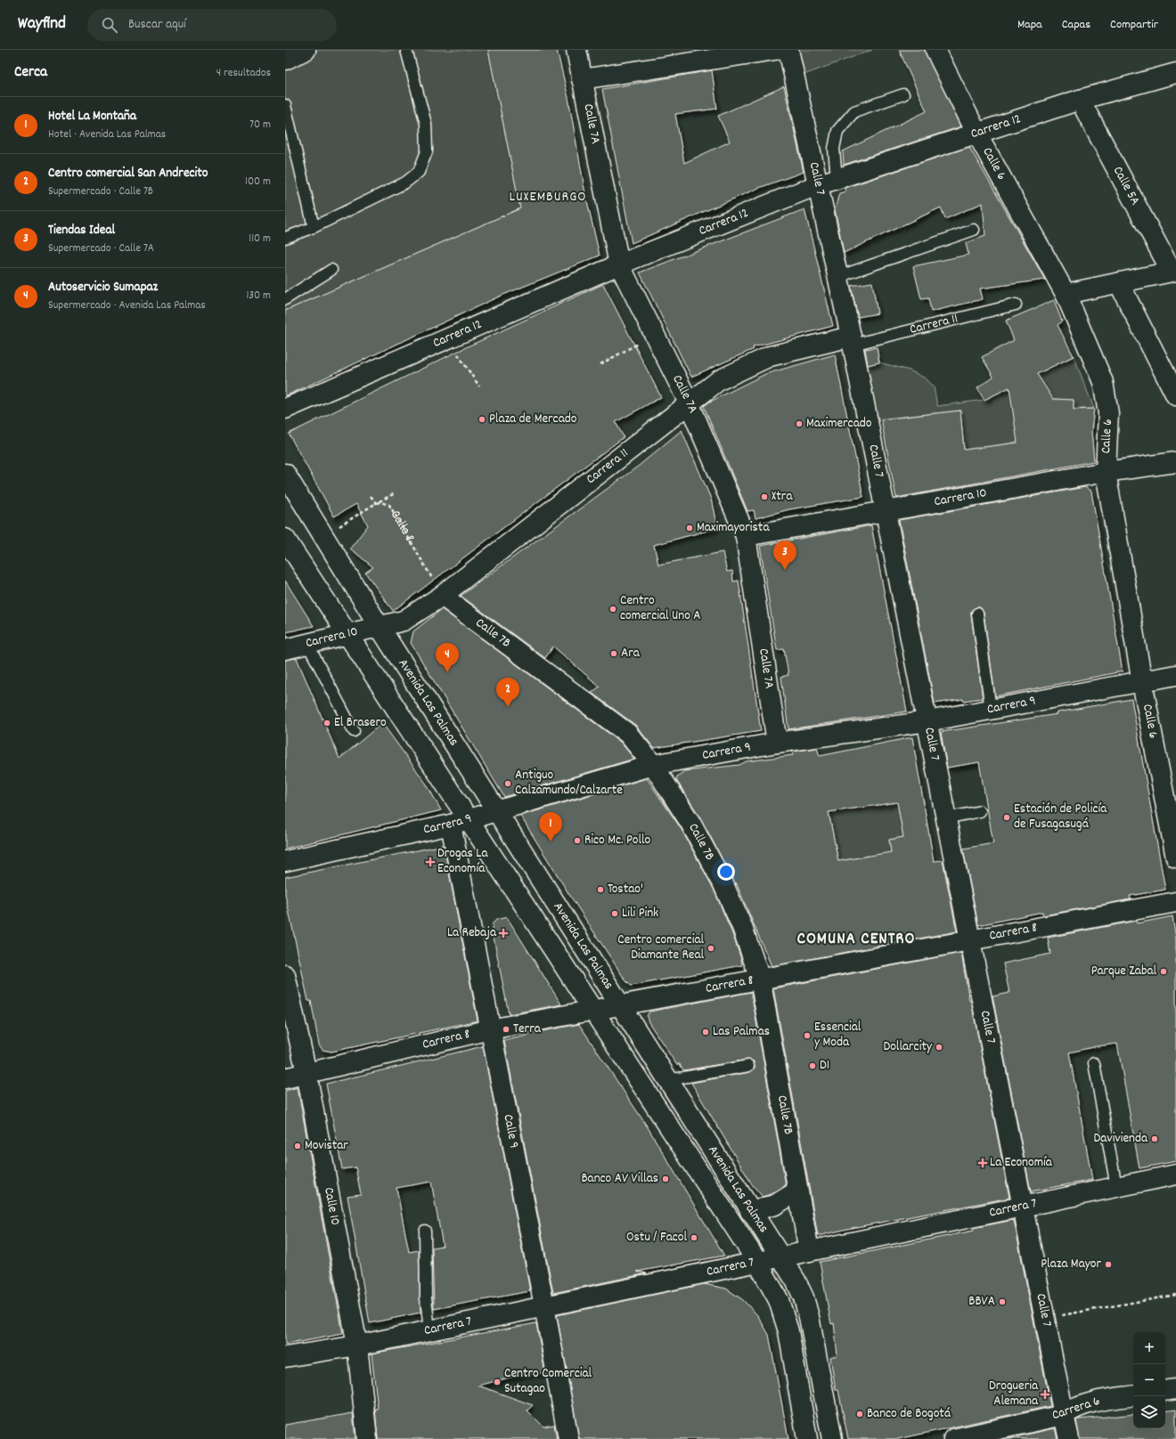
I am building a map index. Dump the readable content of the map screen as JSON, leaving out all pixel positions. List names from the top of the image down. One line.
{"streets":{"street":["Calle 7A","Carrera 12","Calle 6","Calle 7","Calle 5A","Carrera 11","Carrera 10","Calle 7B","Avenida Las Palmas","Carrera 9","Carrera 8","Calle 9","Calle 10","Carrera 7","Carrera 6"],"path":["Calle 8"]},"crossings":[["Calle 7A","Carrera 12"],["Calle 7A","Carrera 11"],["Calle 7A","Carrera 10"],["Calle 7A","Carrera 9"],["Carrera 12","Calle 6"],["Carrera 12","Calle 7"],["Carrera 12","Calle 5A"],["Calle 6","Carrera 10"],["Calle 6","Carrera 9"],["Calle 7","Carrera 11"],["Calle 7","Carrera 10"],["Calle 7","Carrera 9"],["Calle 7","Carrera 8"],["Calle 7","Carrera 7"],["Calle 7","Carrera 6"],["Carrera 11","Carrera 10"],["Carrera 11","Calle 8"],["Carrera 11","Calle 7B"],["Carrera 11","Avenida Las Palmas"],["Carrera 10","Avenida Las Palmas"],["Calle 8","Calle 7B"],["Calle 8","Avenida Las Palmas"],["Calle 7B","Carrera 9"],["Calle 7B","Carrera 8"],["Calle 7B","Carrera 7"],["Avenida Las Palmas","Carrera 9"],["Avenida Las Palmas","Carrera 8"],["Avenida Las Palmas","Calle 9"],["Avenida Las Palmas","Carrera 7"],["Carrera 9","Calle 9"],["Carrera 8","Calle 9"],["Carrera 8","Calle 10"],["Calle 9","Carrera 7"],["Calle 10","Carrera 7"]],"districts":["LUXEMBURGO","COMUNA CENTRO"],"places":{"other":["Plaza de Mercado","Maximercado","Xtra","Maximayorista","Centro comercial Uno A","Ara","El Brasero","Antiguo Calzamundo/Calzarte","Estación de Policía de Fusagasugá","Rico Mc. Pollo","Tostao'","Lili Pink","Centro comercial Diamante Real","Parque Zabal","Terra","Las Palmas","Essencial y Moda","Dollarcity","D1","Davivienda","Movistar","Banco AV Villas","Ostu / Facol","Plaza Mayor","BBVA","Centro Comercial Sutagao","Banco de Bogotá"],"health":["Drogas La Economía","La Rebaja","La Economía","Drogueria Alemana"]},"page":{"header":"Wayfind","search":"Buscar aquí","nav":["Mapa","Capas","Compartir"],"heading":["Cerca","4 resultados"],"list":[{"mark":"1","name":"Hotel La Montaña","note":"Hotel · Avenida Las Palmas","value":"70 m"},{"mark":"2","name":"Centro comercial San Andrecito","note":"Supermercado · Calle 7B","value":"100 m"},{"mark":"3","name":"Tiendas Ideal","note":"Supermercado · Calle 7A","value":"110 m"},{"mark":"4","name":"Autoservicio Sumapaz","note":"Supermercado · Avenida Las Palmas","value":"130 m"}],"pins":["3","4","2","1"],"map_buttons":["+","−"]}}
